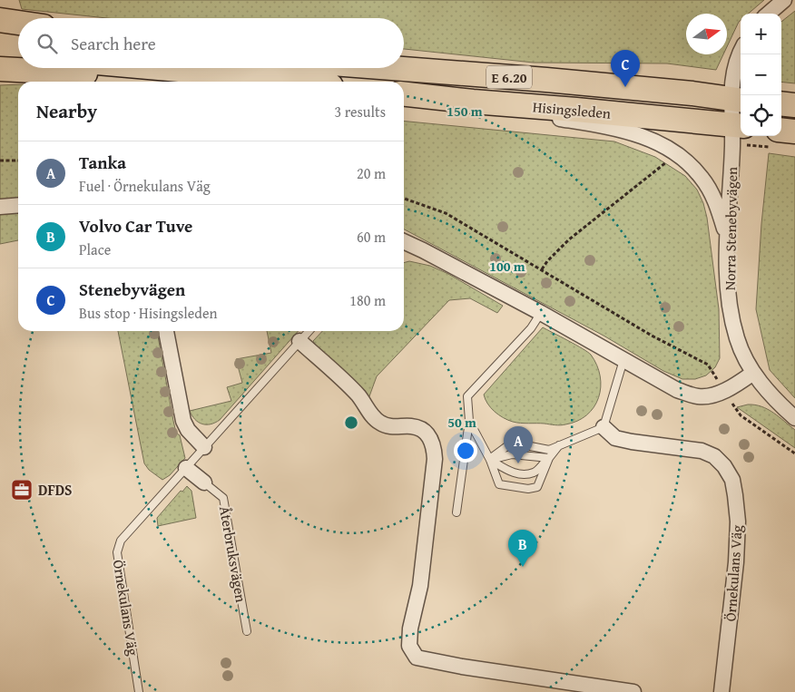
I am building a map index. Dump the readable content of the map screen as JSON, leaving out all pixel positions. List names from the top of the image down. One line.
{"streets":{"highway":["E 6.20","Hisingsleden"],"street":["Norra Stenebyvägen","Återbruksvägen","Örnekulans Väg"]},"crossings":[["Hisingsleden","Norra Stenebyvägen"],["Återbruksvägen","Örnekulans Väg"]],"places":{"office":["DFDS"]},"north":"right","page":{"map_buttons":["+","−"],"search":"Search here","pins":["C","A","B"],"heading":["Nearby","3 results"],"list":[{"mark":"A","name":"Tanka","note":"Fuel · Örnekulans Väg","value":"20 m"},{"mark":"B","name":"Volvo Car Tuve","note":"Place","value":"60 m"},{"mark":"C","name":"Stenebyvägen","note":"Bus stop · Hisingsleden","value":"180 m"}]},"rings":["150 m","100 m","50 m"]}
